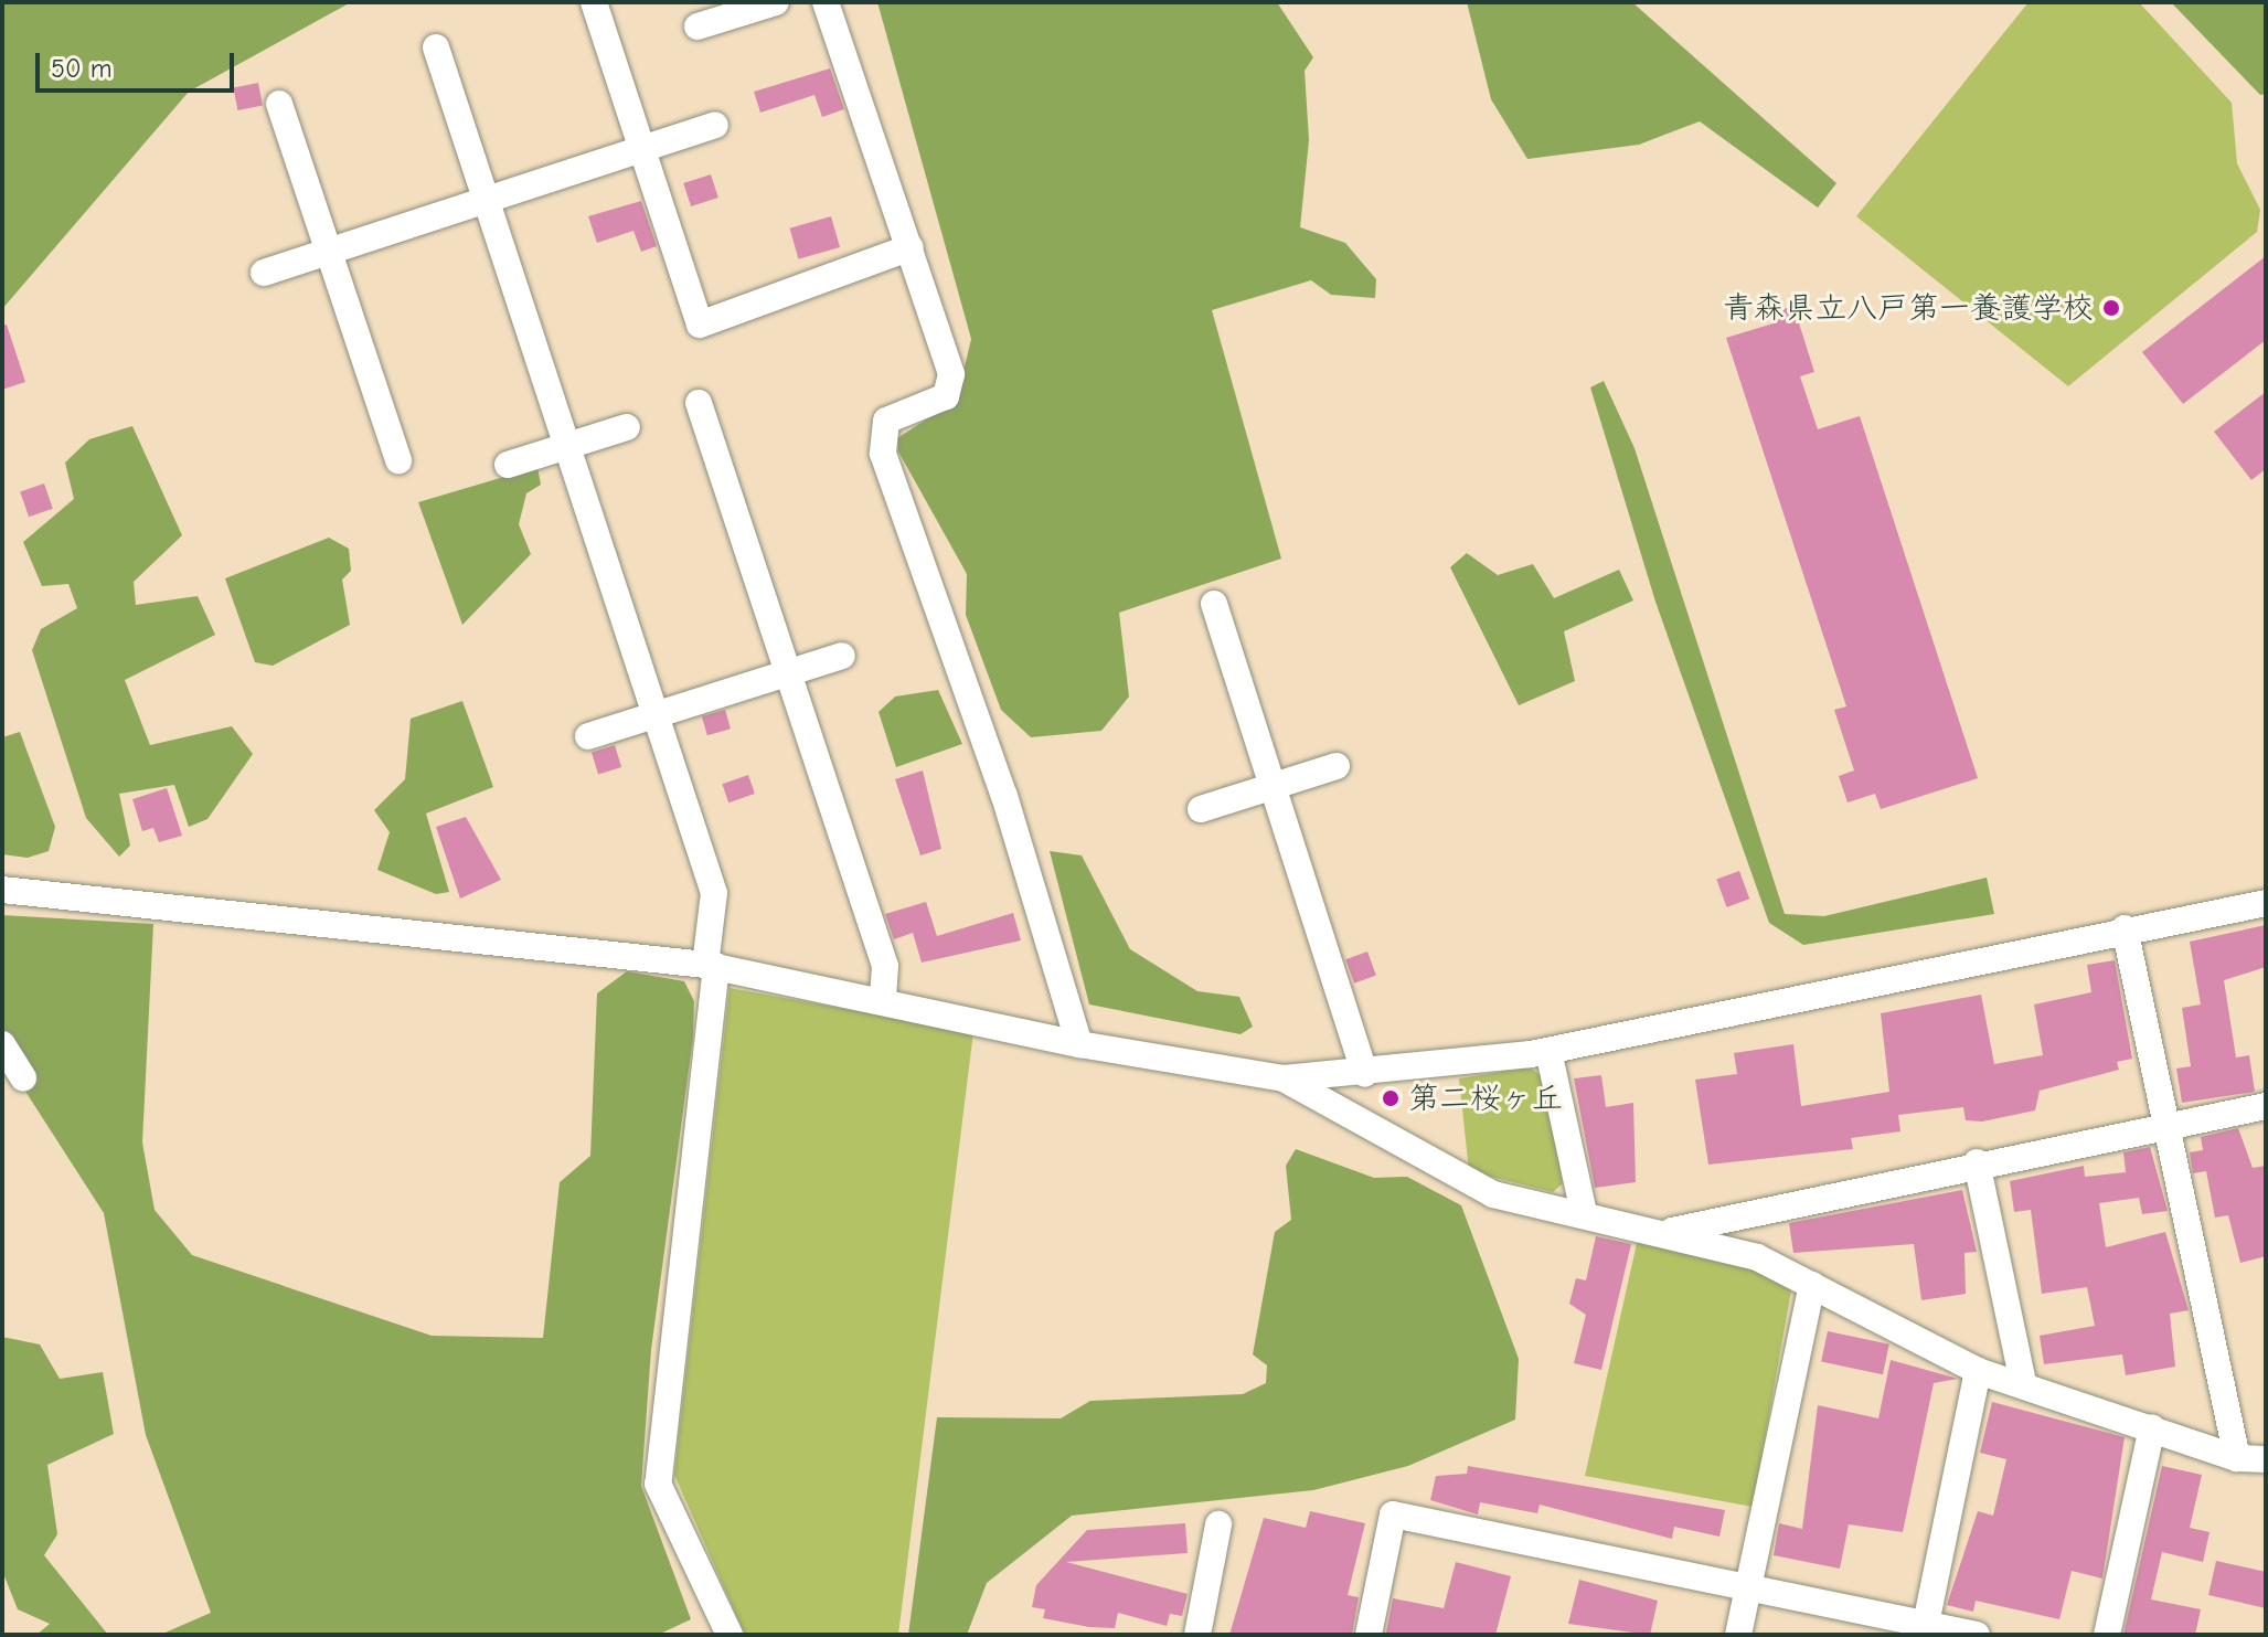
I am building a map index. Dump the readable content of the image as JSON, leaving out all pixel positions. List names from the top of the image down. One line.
{"places":["青森県立八戸第一養護学校","第二桜ヶ丘"],"scale_bar":"50 m"}
